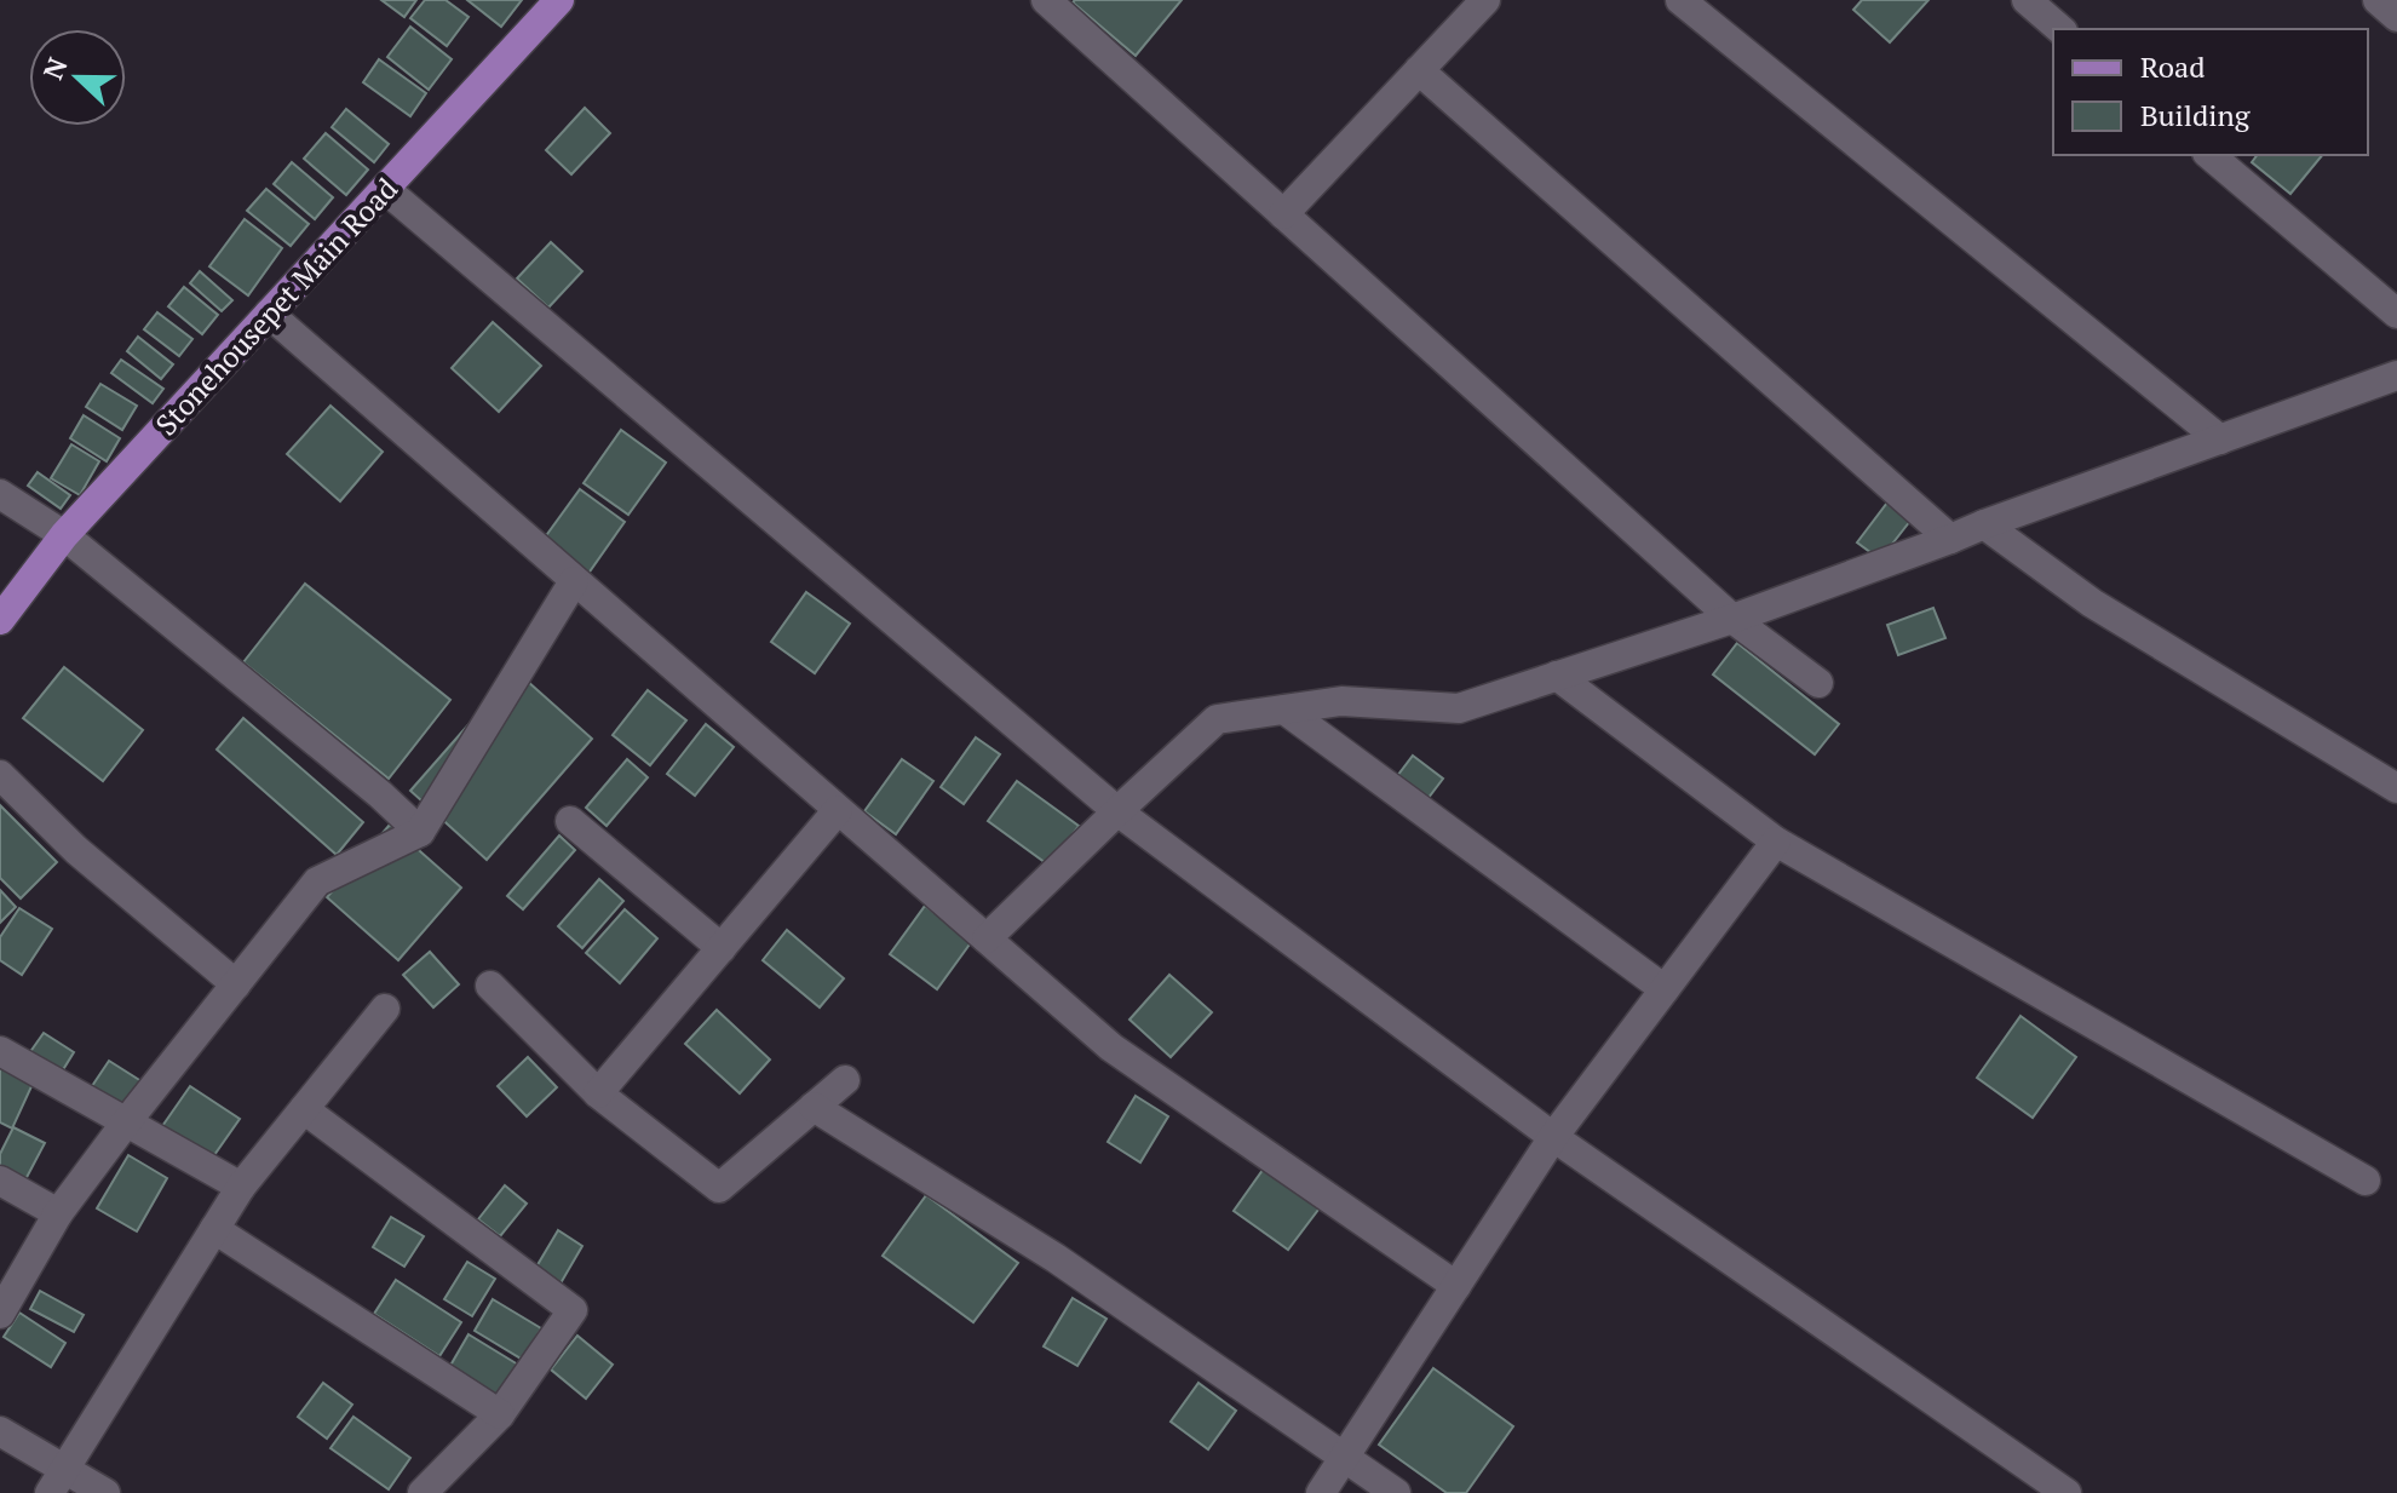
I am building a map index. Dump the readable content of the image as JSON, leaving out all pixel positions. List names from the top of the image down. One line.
{"streets":{"main road":["Stonehousepet Main Road"]},"legend":["Road","Building"],"north":"left"}
